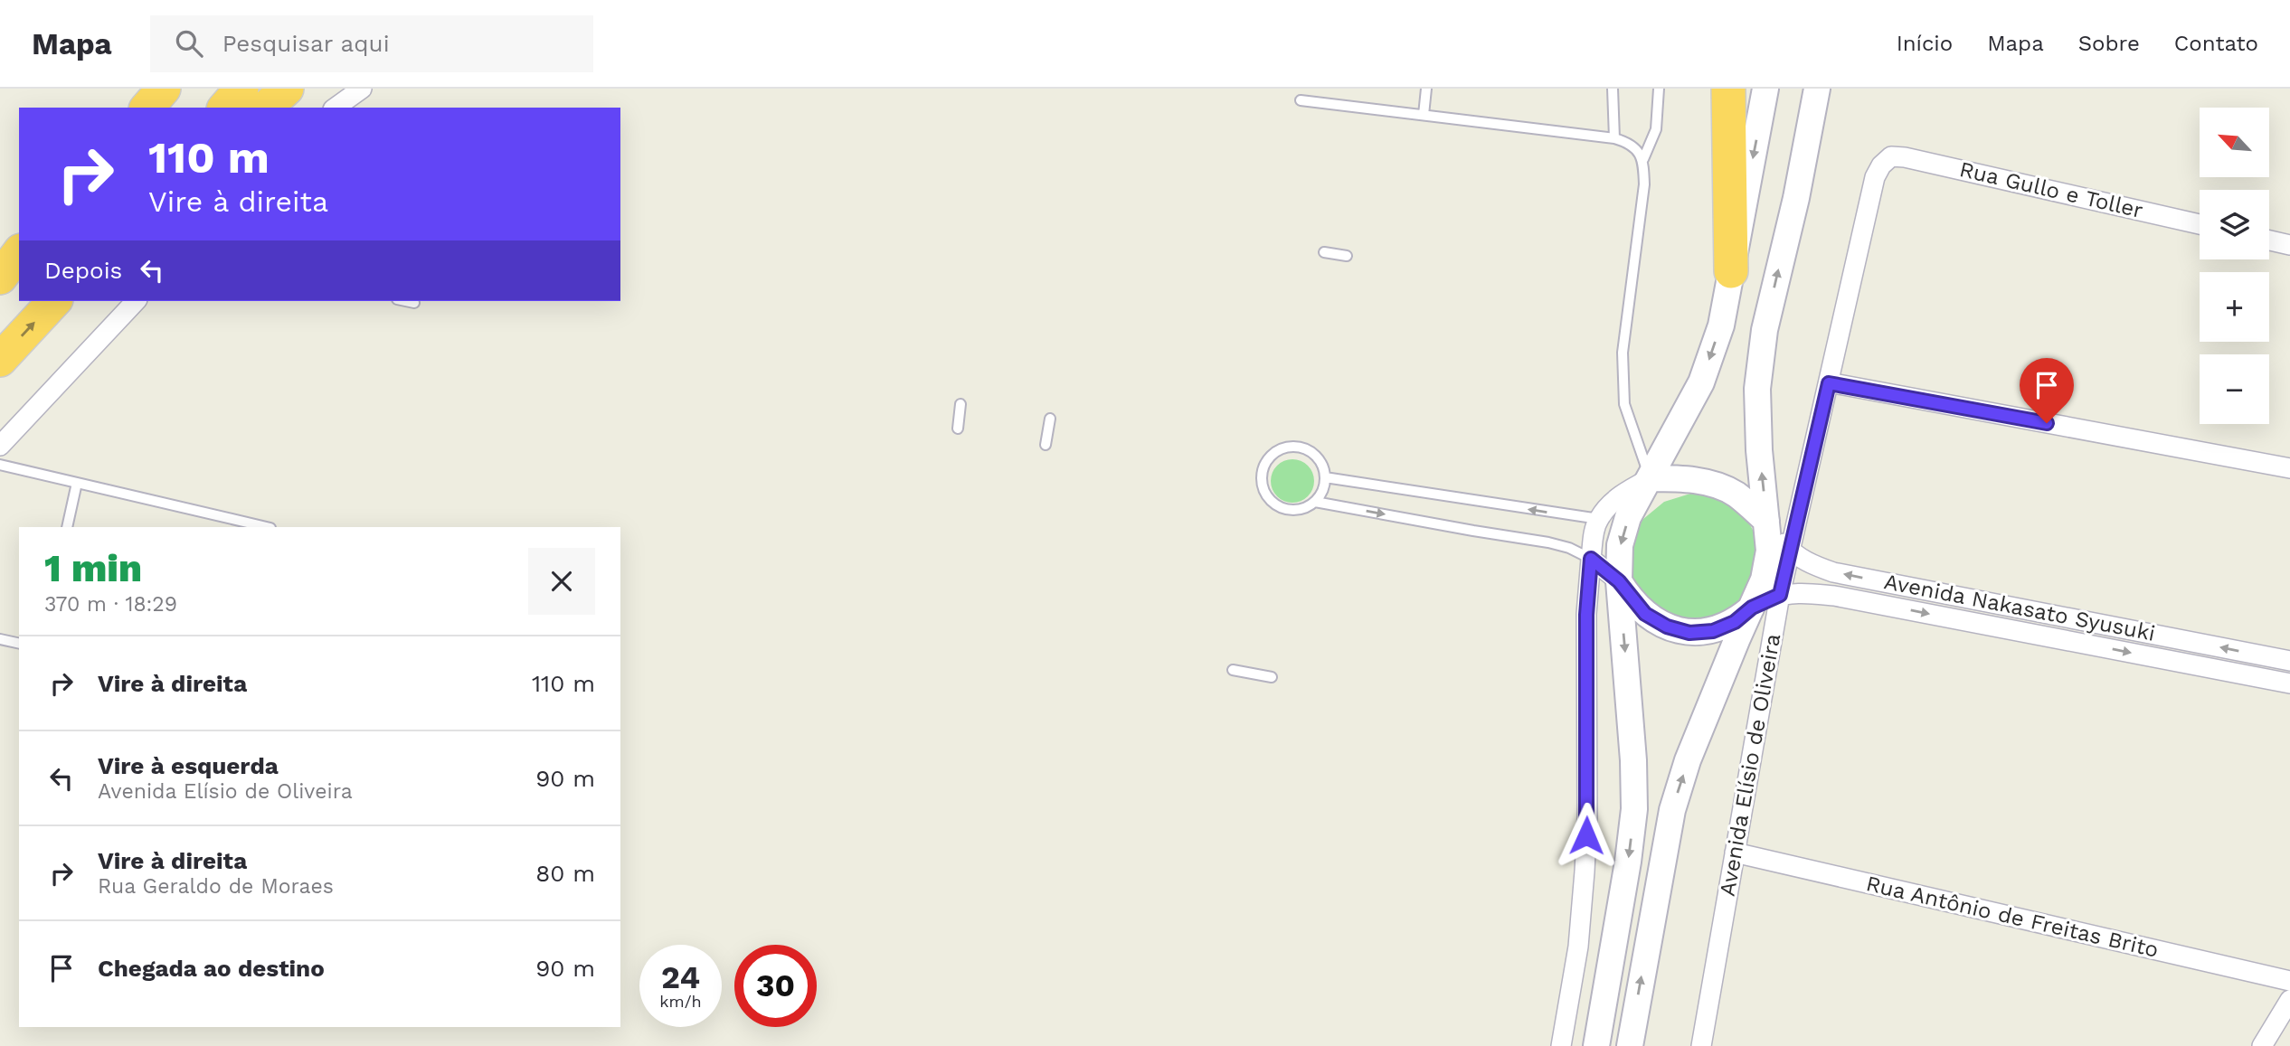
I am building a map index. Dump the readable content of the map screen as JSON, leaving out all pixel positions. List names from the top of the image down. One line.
{"streets":{"street":["Rua Gullo e Toller","Avenida Nakasato Syusuki","Avenida Elísio de Oliveira","Rua Antônio de Freitas Brito"]},"crossings":[["Rua Gullo e Toller","Avenida Elísio de Oliveira"],["Avenida Nakasato Syusuki","Avenida Elísio de Oliveira"],["Avenida Elísio de Oliveira","Rua Antônio de Freitas Brito"]],"north":"top left","page":{"header":"Mapa","search":"Pesquisar aqui","nav":["Início","Mapa","Sobre","Contato"],"map_buttons":["+","−"],"turn":["110 m","Vire à direita"],"then":"Depois","heading":["1 min","370 m · 18:29"],"list":[{"name":"Vire à direita","value":"110 m"},{"name":"Vire à esquerda","note":"Avenida Elísio de Oliveira","value":"90 m"},{"name":"Vire à direita","note":"Rua Geraldo de Moraes","value":"80 m"},{"name":"Chegada ao destino","value":"90 m"}],"speed":"24 km/h","limit":"30"}}
